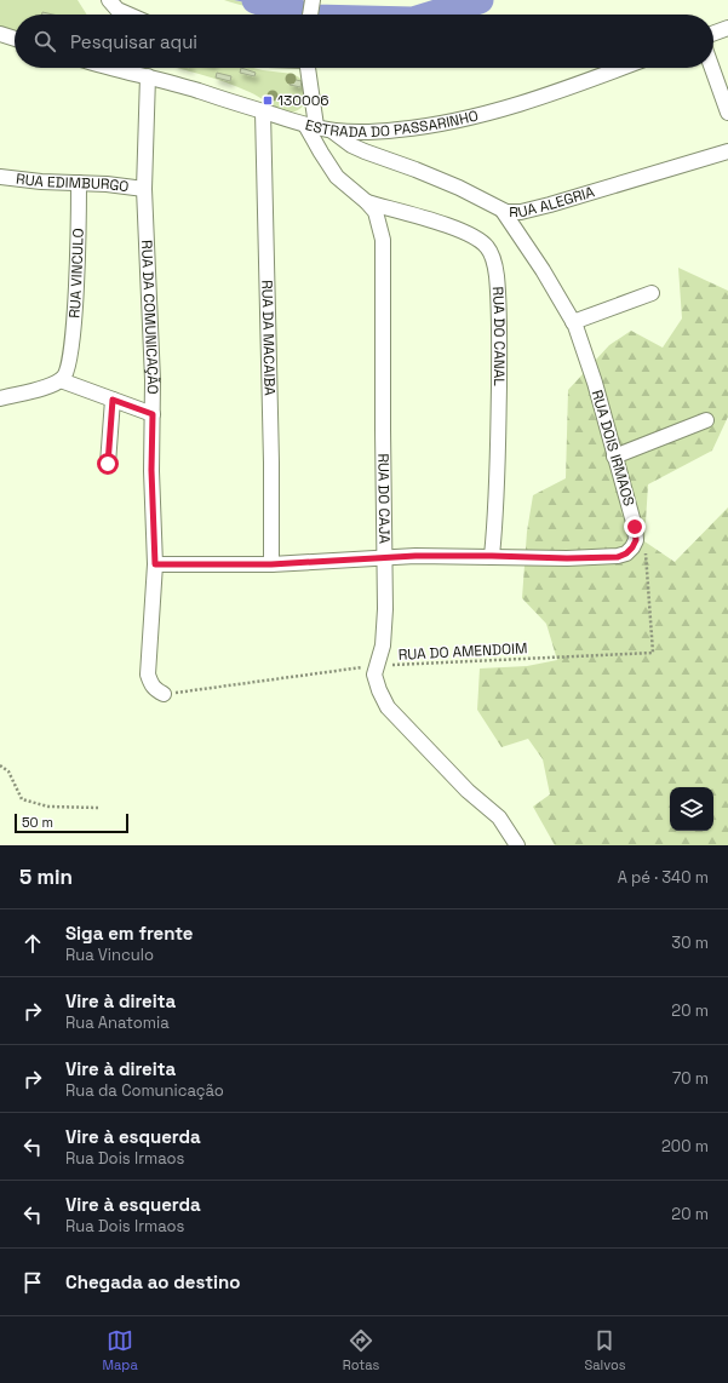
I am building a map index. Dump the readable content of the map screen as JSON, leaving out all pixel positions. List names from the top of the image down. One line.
{"streets":{"street":["ESTRADA DO PASSARINHO","RUA EDIMBURGO","RUA ALEGRIA","RUA VINCULO","RUA DA COMUNICAÇÃO","RUA DO CANAL","RUA DA MACAIBA","RUA DOIS IRMAOS","RUA DO CAJA"],"path":["RUA DO AMENDOIM"]},"crossings":[["ESTRADA DO PASSARINHO","RUA ALEGRIA"],["ESTRADA DO PASSARINHO","RUA DA COMUNICAÇÃO"],["ESTRADA DO PASSARINHO","RUA DA MACAIBA"],["RUA EDIMBURGO","RUA VINCULO"],["RUA EDIMBURGO","RUA DA COMUNICAÇÃO"],["RUA ALEGRIA","RUA DOIS IRMAOS"],["RUA DA COMUNICAÇÃO","RUA DOIS IRMAOS"],["RUA DA COMUNICAÇÃO","RUA DO AMENDOIM"],["RUA DO CANAL","RUA DOIS IRMAOS"],["RUA DO CANAL","RUA DO CAJA"],["RUA DA MACAIBA","RUA DOIS IRMAOS"],["RUA DOIS IRMAOS","RUA DO CAJA"],["RUA DO CAJA","RUA DO AMENDOIM"]],"places":{"transit":["130006"]},"scale_bar":"50 m","page":{"search":"Pesquisar aqui","scale":"50 m","heading":["5 min","A pé · 340 m"],"list":[["Siga em frente","Rua Vinculo","30 m"],["Vire à direita","Rua Anatomia","20 m"],["Vire à direita","Rua da Comunicação","70 m"],["Vire à esquerda","Rua Dois Irmaos","200 m"],["Vire à esquerda","Rua Dois Irmaos","20 m"],"Chegada ao destino"],"nav":["Mapa","Rotas","Salvos"]}}
